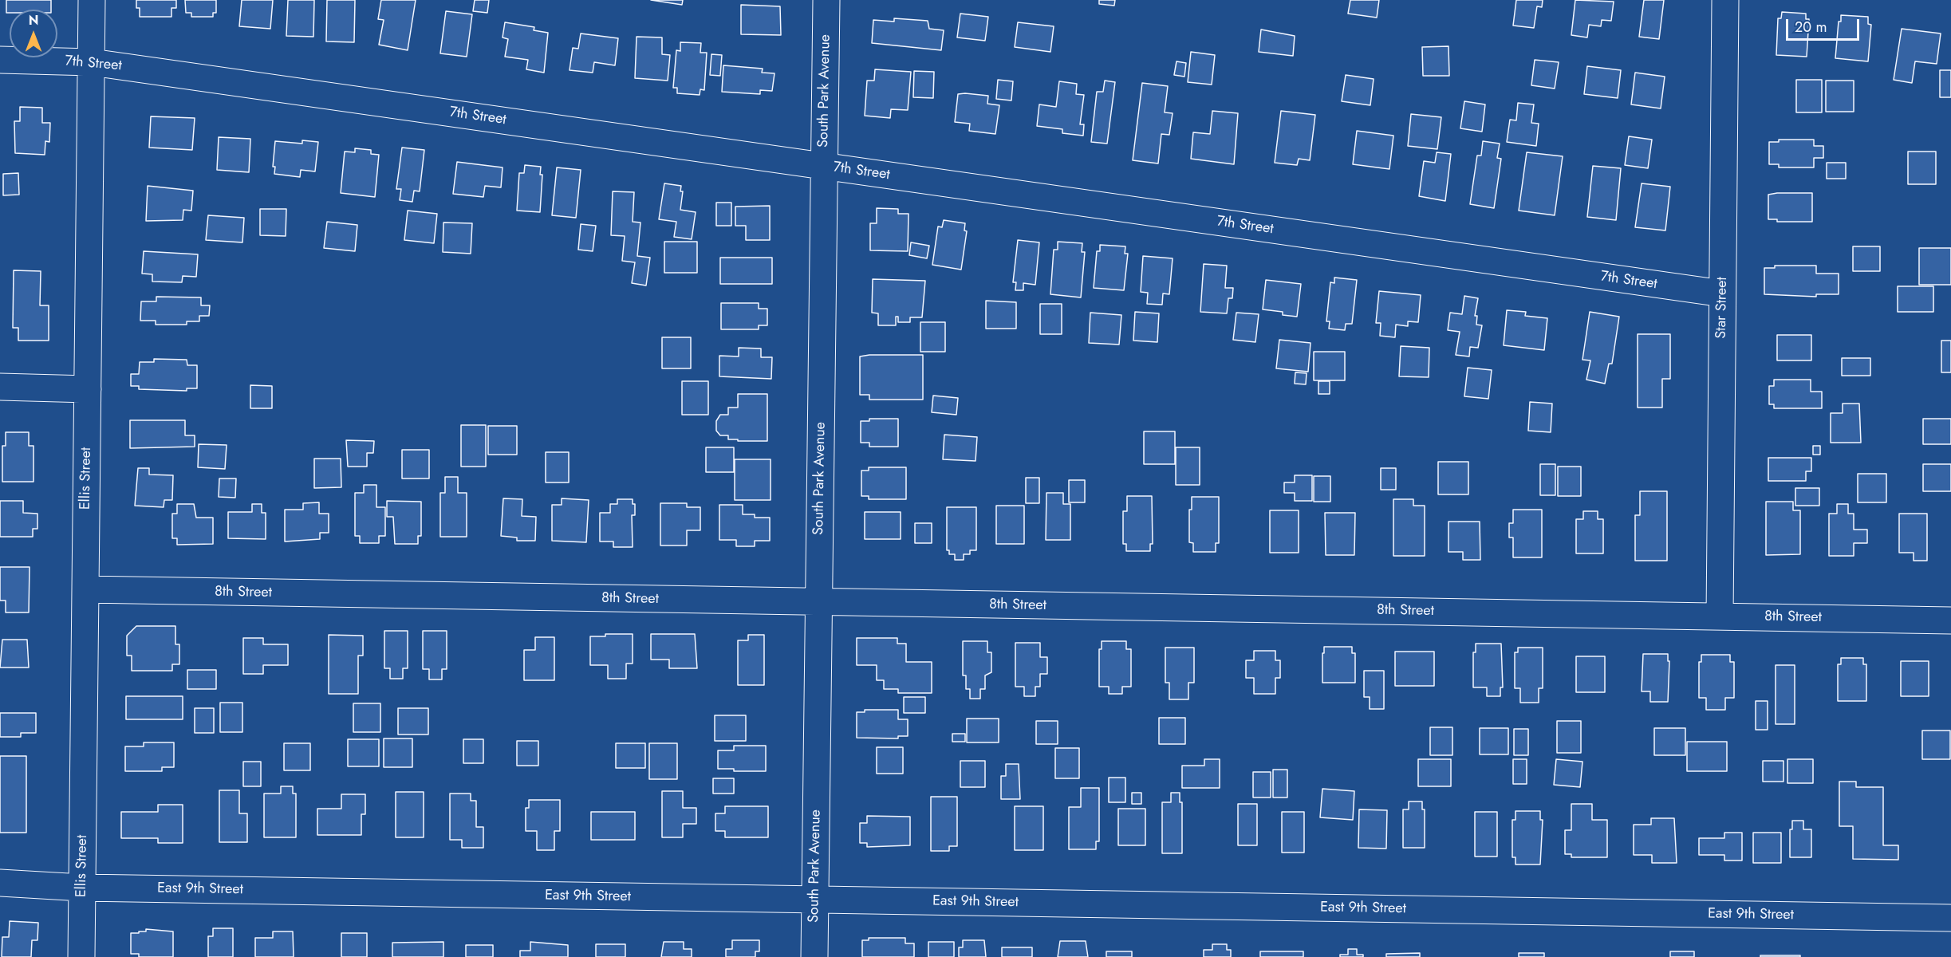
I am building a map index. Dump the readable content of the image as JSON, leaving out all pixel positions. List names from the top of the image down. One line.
{"streets":{"street":["7th Street","South Park Avenue","Star Street","Ellis Street","8th Street","East 9th Street"]},"crossings":[["7th Street","South Park Avenue"],["7th Street","Star Street"],["7th Street","Ellis Street"],["South Park Avenue","8th Street"],["South Park Avenue","East 9th Street"],["Star Street","8th Street"],["Ellis Street","8th Street"],["Ellis Street","East 9th Street"]],"scale_bar":"20 m","north":"top"}
